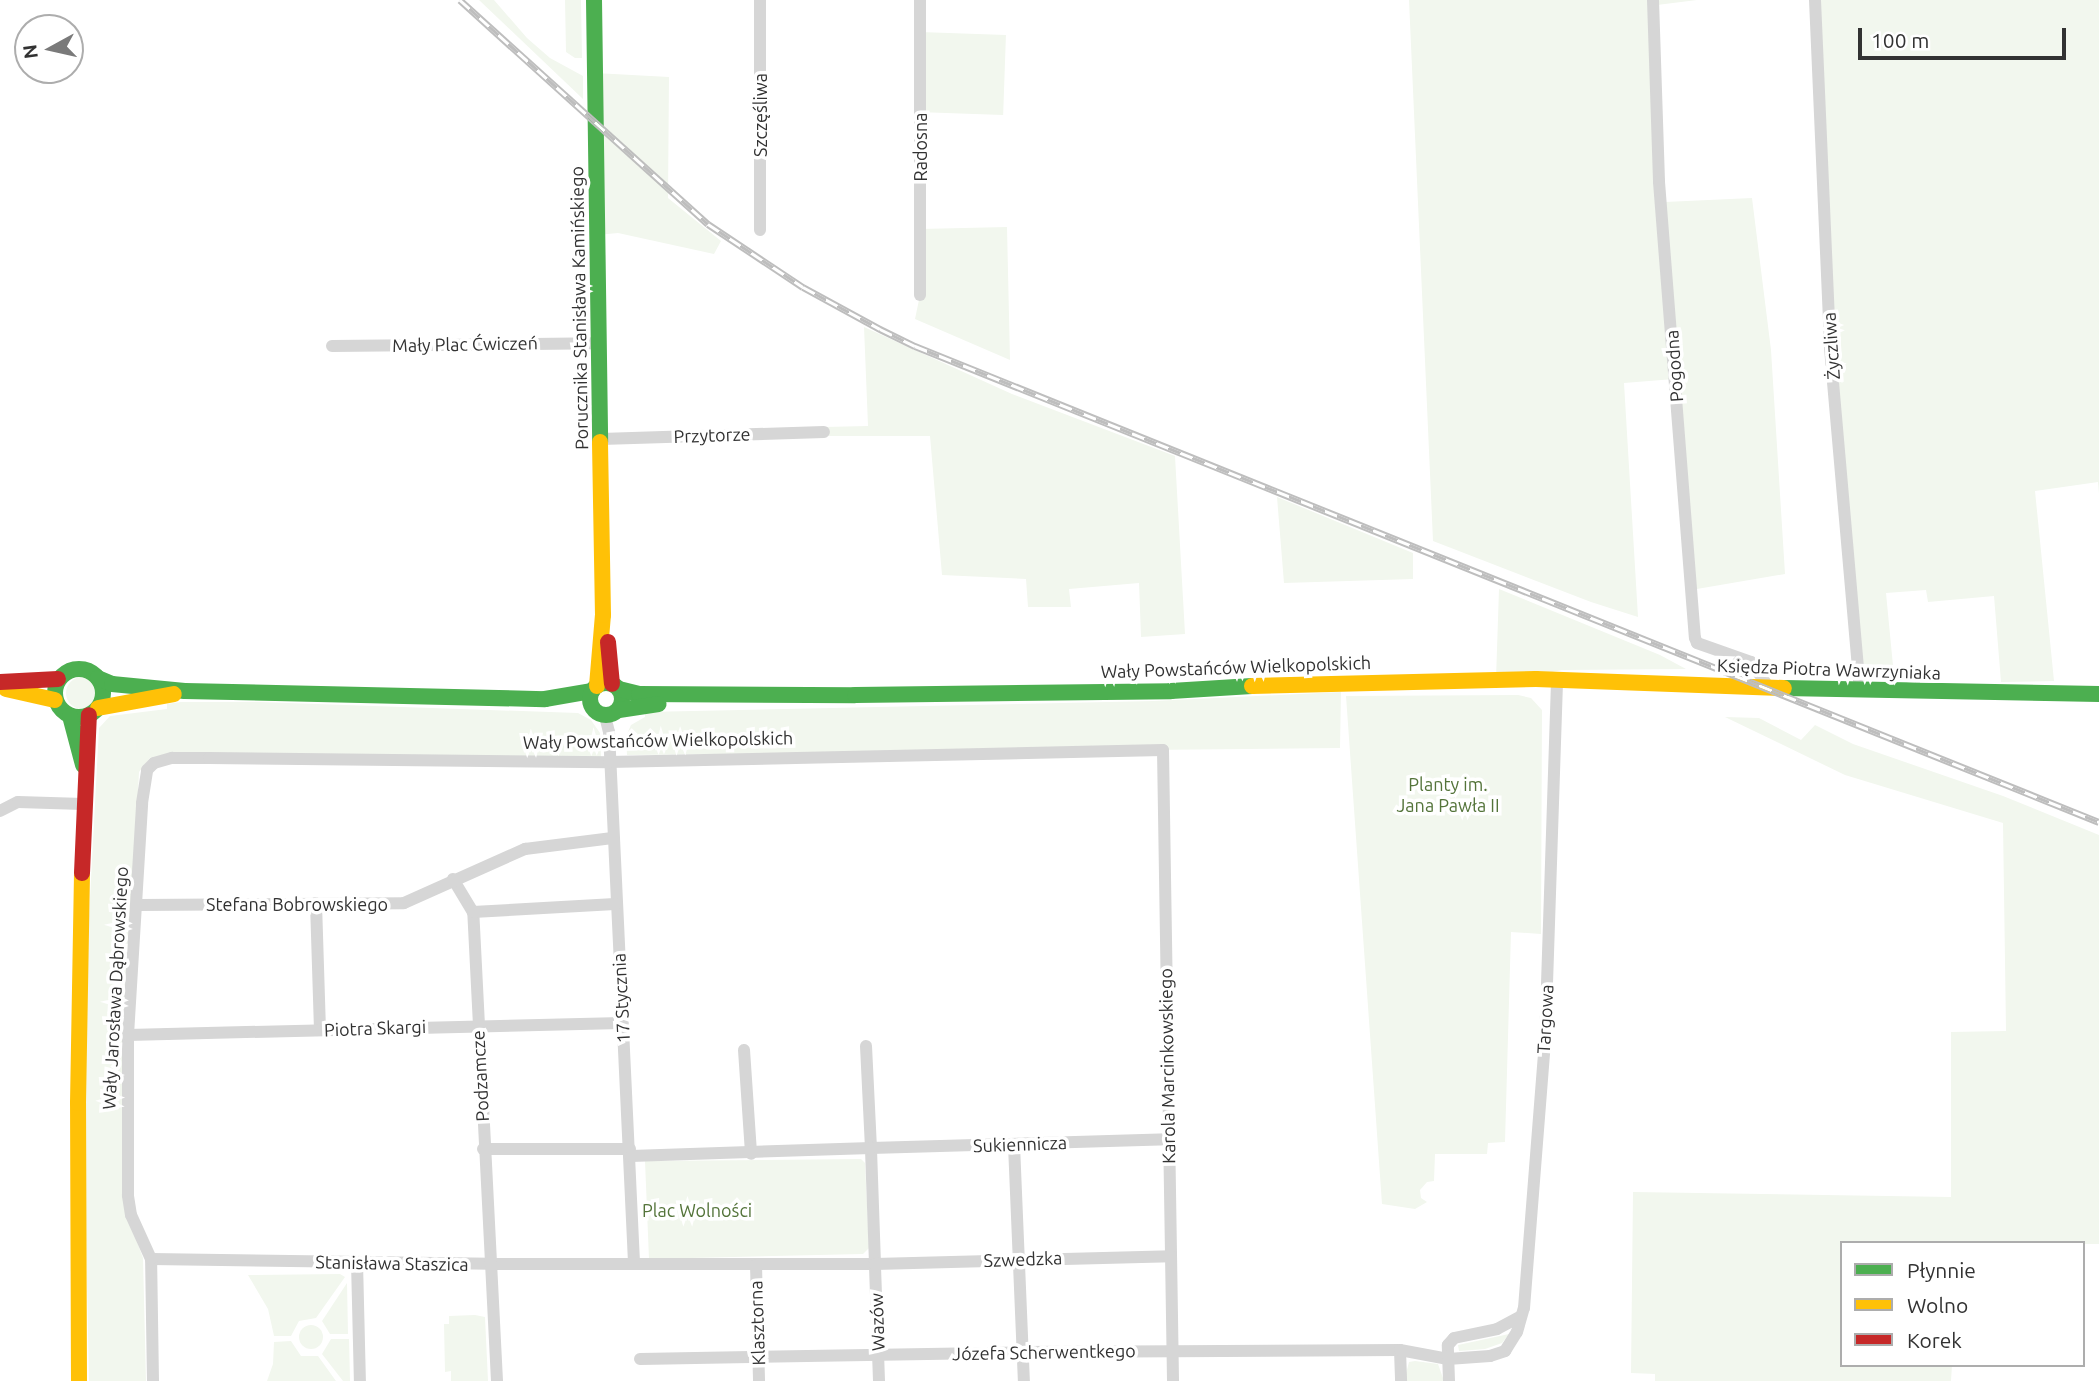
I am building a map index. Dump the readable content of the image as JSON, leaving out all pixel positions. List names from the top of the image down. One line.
{"streets":{"main road":["Porucznika Stanisława Kamińskiego","Wały Powstańców Wielkopolskich","Księdza Piotra Wawrzyniaka","Wały Jarosława Dąbrowskiego"],"street":["Szczęśliwa","Radosna","Mały Plac Ćwiczeń","Życzliwa","Pogodna","Przytorze","Stefana Bobrowskiego","17 Stycznia","Targowa","Piotra Skargi","Karola Marcinkowskiego","Podzamcze","Sukiennicza","Szwedzka","Stanisława Staszica","Wazów","Klasztorna","Józefa Scherwentkego"]},"crossings":[["Porucznika Stanisława Kamińskiego","Mały Plac Ćwiczeń"],["Porucznika Stanisława Kamińskiego","Przytorze"],["Porucznika Stanisława Kamińskiego","Wały Powstańców Wielkopolskich"],["Porucznika Stanisława Kamińskiego","17 Stycznia"],["Życzliwa","Księdza Piotra Wawrzyniaka"],["Pogodna","Księdza Piotra Wawrzyniaka"],["Wały Powstańców Wielkopolskich","Księdza Piotra Wawrzyniaka"],["Wały Powstańców Wielkopolskich","Wały Jarosława Dąbrowskiego"],["Wały Powstańców Wielkopolskich","17 Stycznia"],["Wały Powstańców Wielkopolskich","Targowa"],["Wały Powstańców Wielkopolskich","Karola Marcinkowskiego"],["Księdza Piotra Wawrzyniaka","Targowa"],["Stefana Bobrowskiego","Wały Jarosława Dąbrowskiego"],["Stefana Bobrowskiego","17 Stycznia"],["Wały Jarosława Dąbrowskiego","Piotra Skargi"],["Wały Jarosława Dąbrowskiego","Stanisława Staszica"],["17 Stycznia","Piotra Skargi"],["17 Stycznia","Stanisława Staszica"],["Targowa","Józefa Scherwentkego"],["Piotra Skargi","Podzamcze"],["Karola Marcinkowskiego","Sukiennicza"],["Karola Marcinkowskiego","Szwedzka"],["Karola Marcinkowskiego","Józefa Scherwentkego"],["Podzamcze","Stanisława Staszica"],["Szwedzka","Wazów"],["Wazów","Józefa Scherwentkego"],["Klasztorna","Józefa Scherwentkego"]],"parks":["Planty im. Jana Pawła II","Plac Wolności"],"legend":["Płynnie","Wolno","Korek"],"scale_bar":"100 m","north":"left"}
